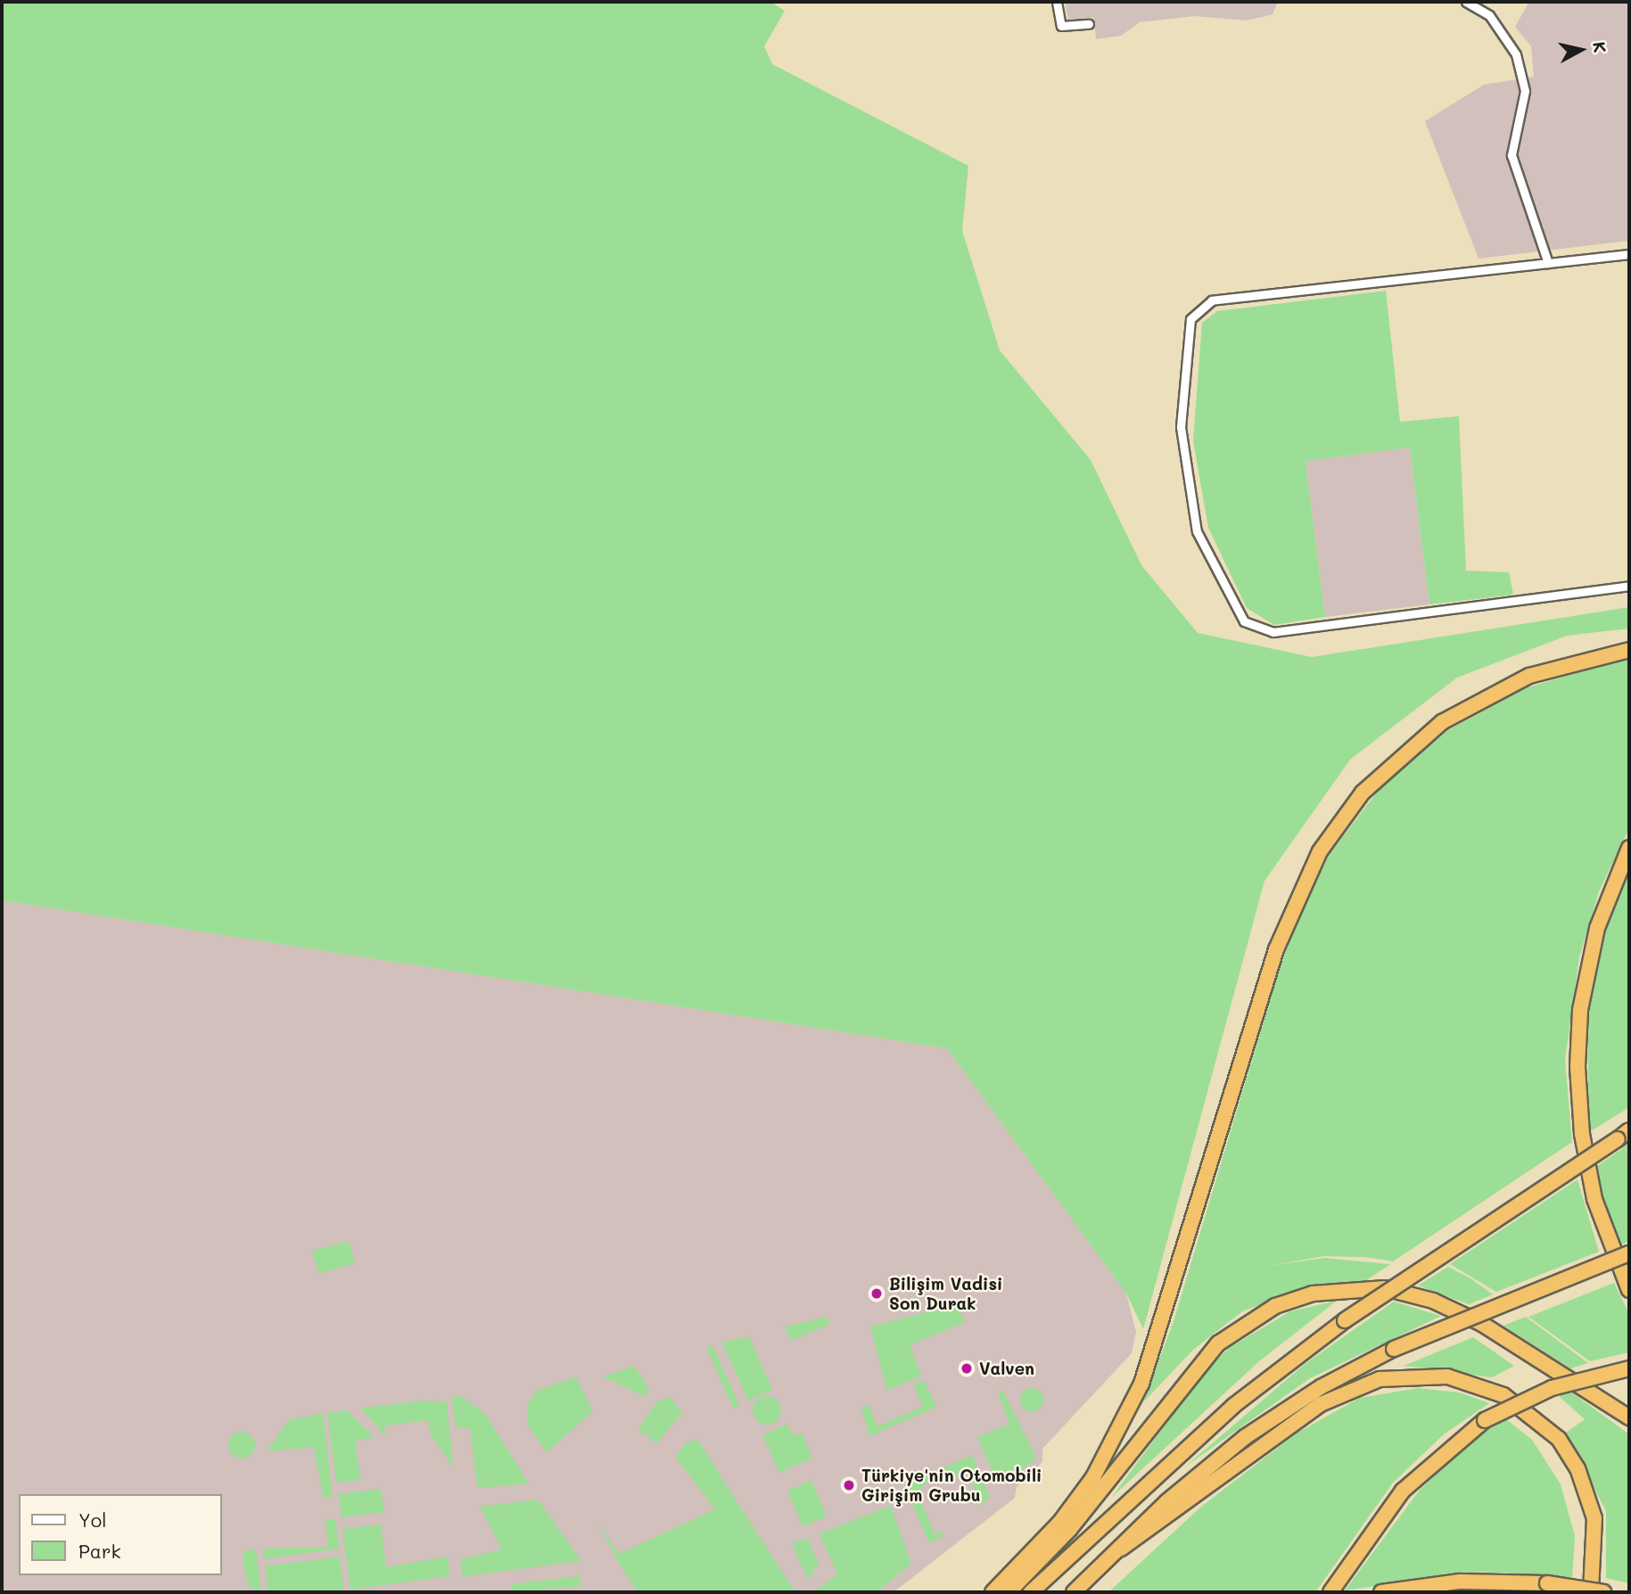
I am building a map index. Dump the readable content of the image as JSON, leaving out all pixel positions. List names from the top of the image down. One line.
{"places":["Bilişim Vadisi Son Durak","Valven","Türkiye'nin Otomobili Girişim Grubu"],"legend":["Yol","Park"],"north":"right"}
